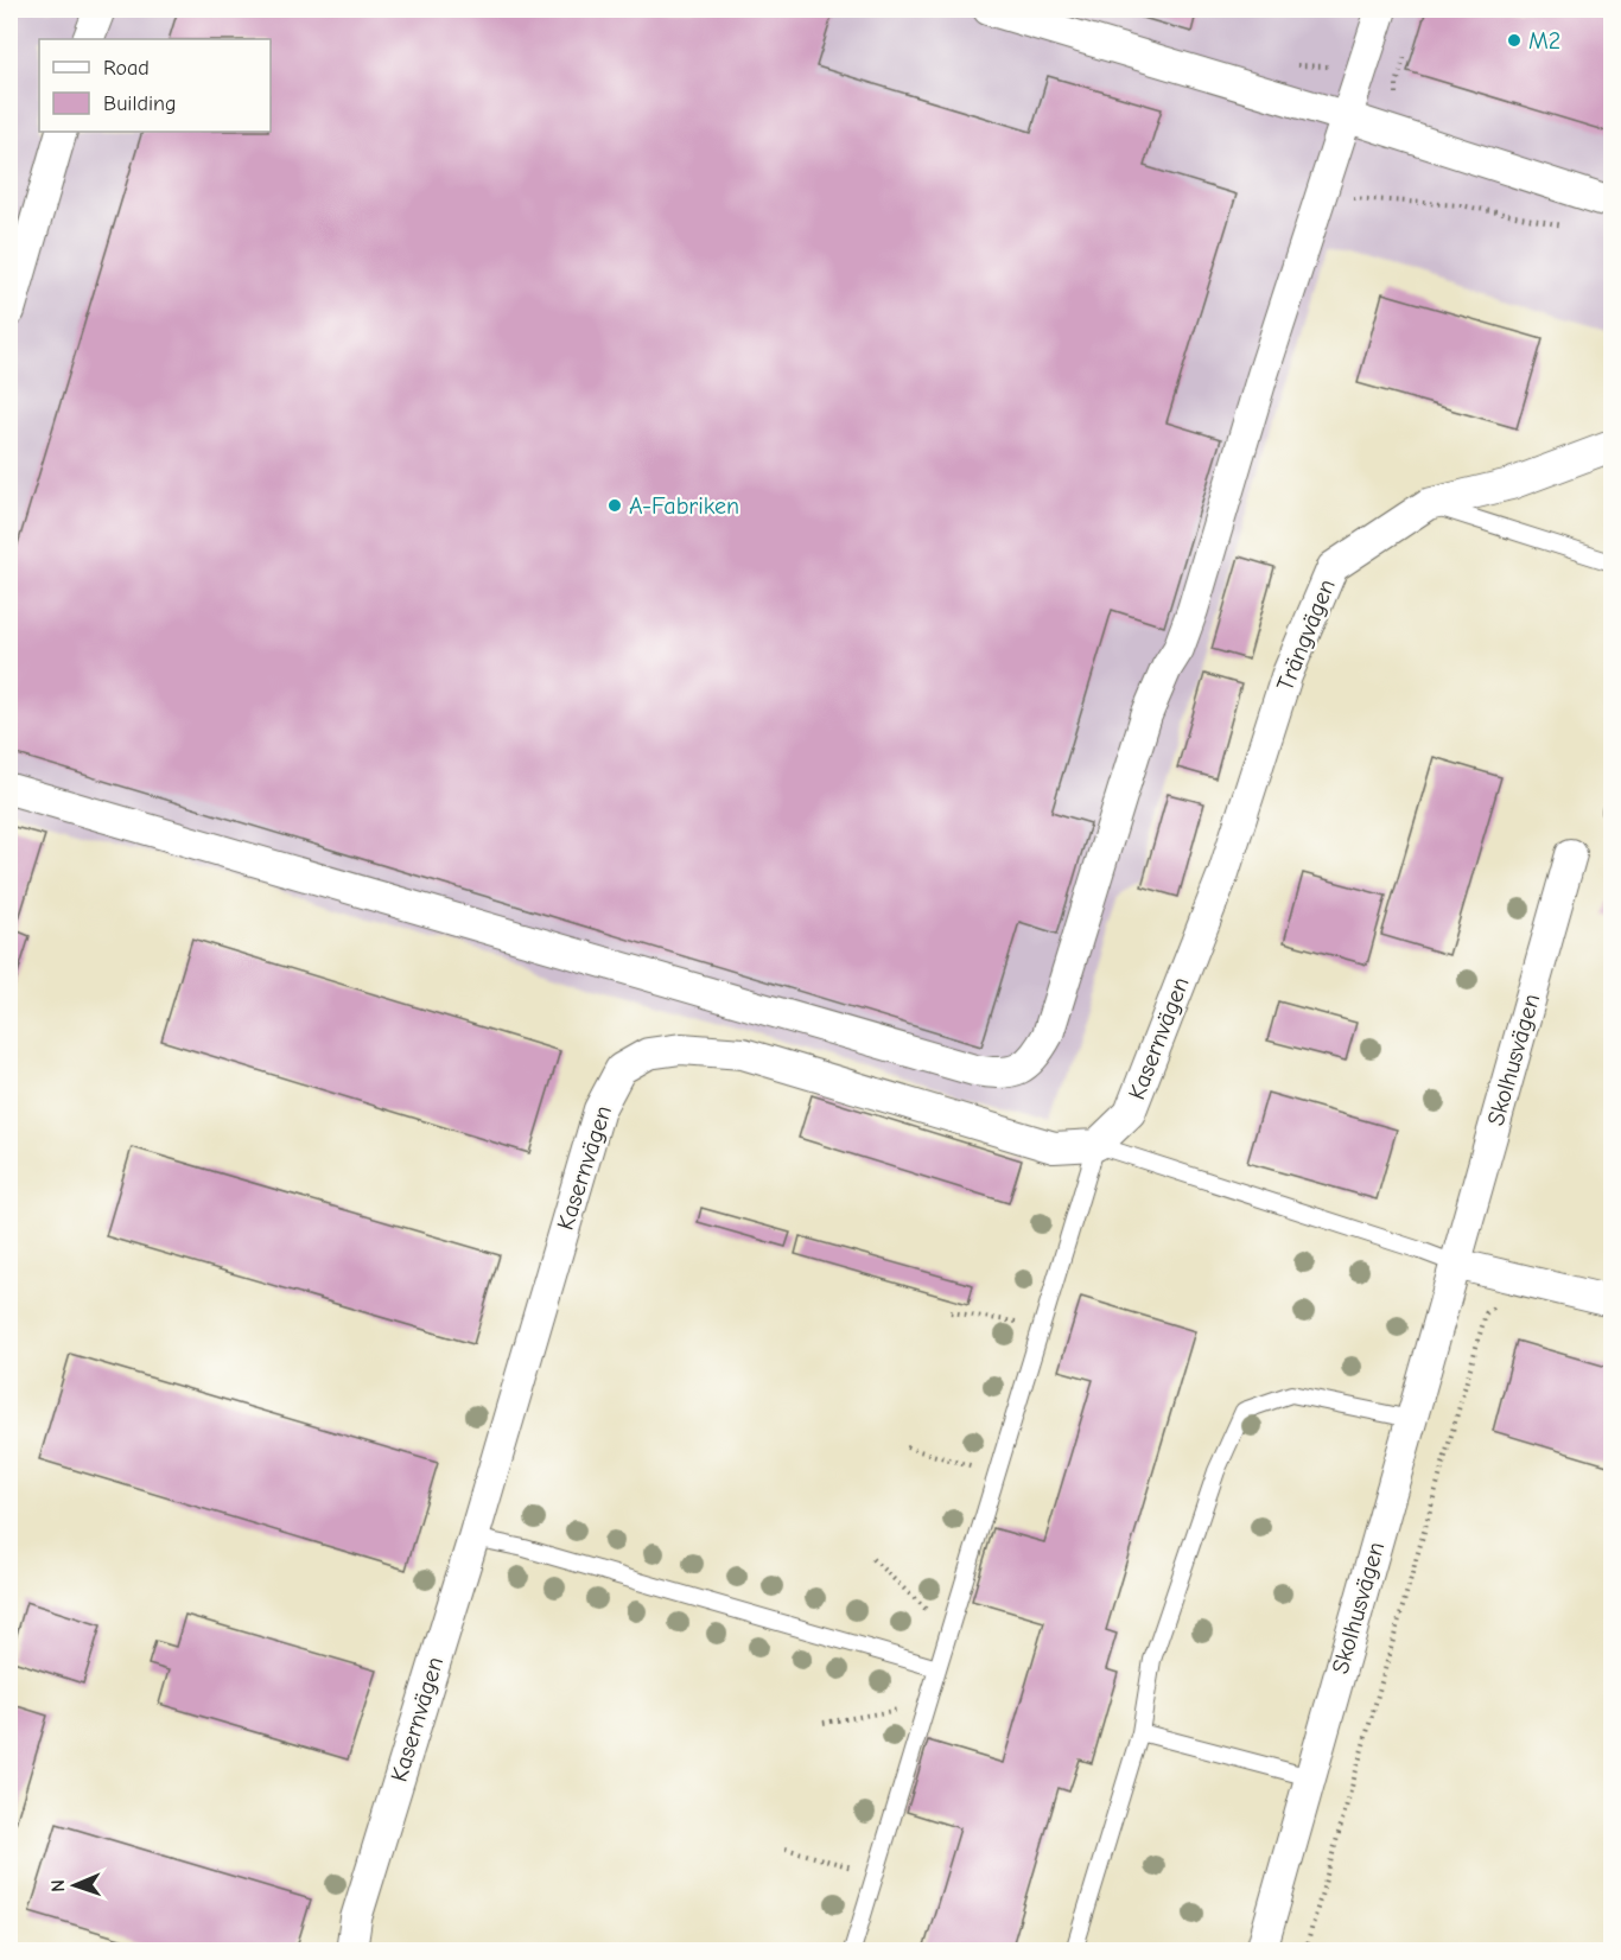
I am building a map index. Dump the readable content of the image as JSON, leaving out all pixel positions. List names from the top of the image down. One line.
{"streets":{"street":["Trängvägen","Kasernvägen","Skolhusvägen"]},"crossings":[["Trängvägen","Kasernvägen"]],"places":["M2","A-Fabriken"],"legend":["Road","Building"],"north":"left"}
